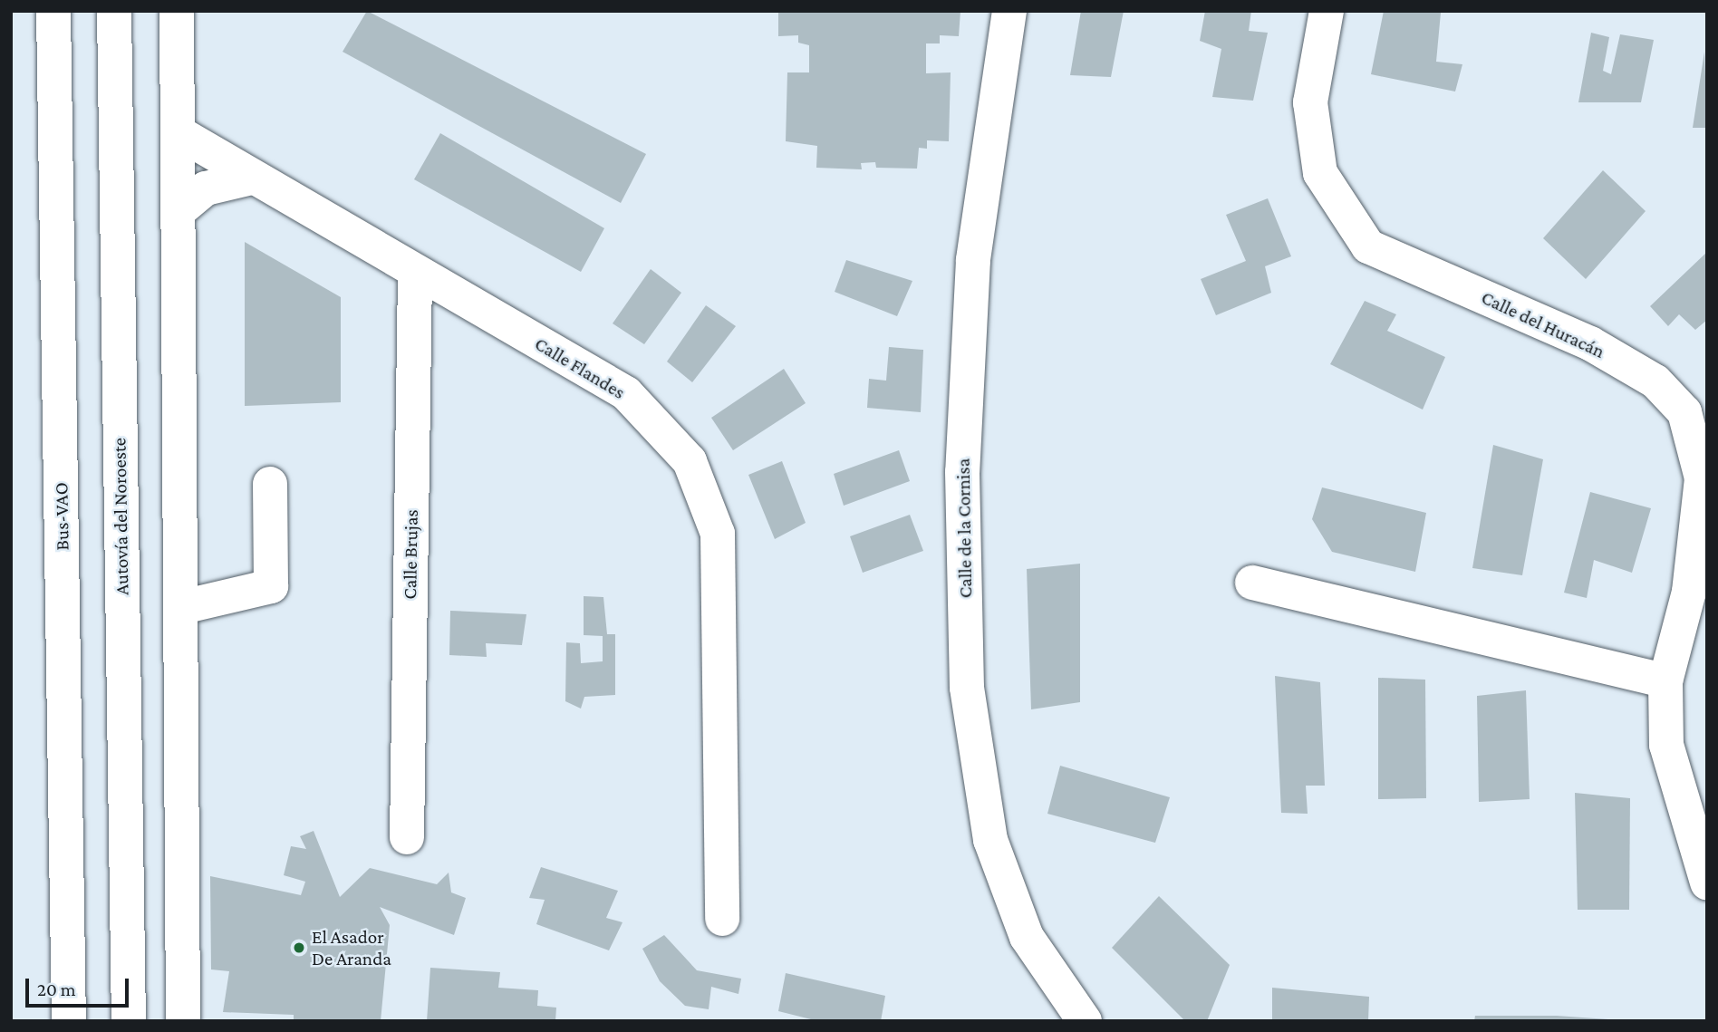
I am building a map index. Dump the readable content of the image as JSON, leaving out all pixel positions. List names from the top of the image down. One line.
{"streets":{"main road":["Calle del Huracán","Calle Flandes","Bus-VAO","Autovía del Noroeste","Calle de la Cornisa","Calle Brujas"]},"crossings":[["Calle Flandes","Calle Brujas"]],"places":["El Asador De Aranda"],"scale_bar":"20 m"}
